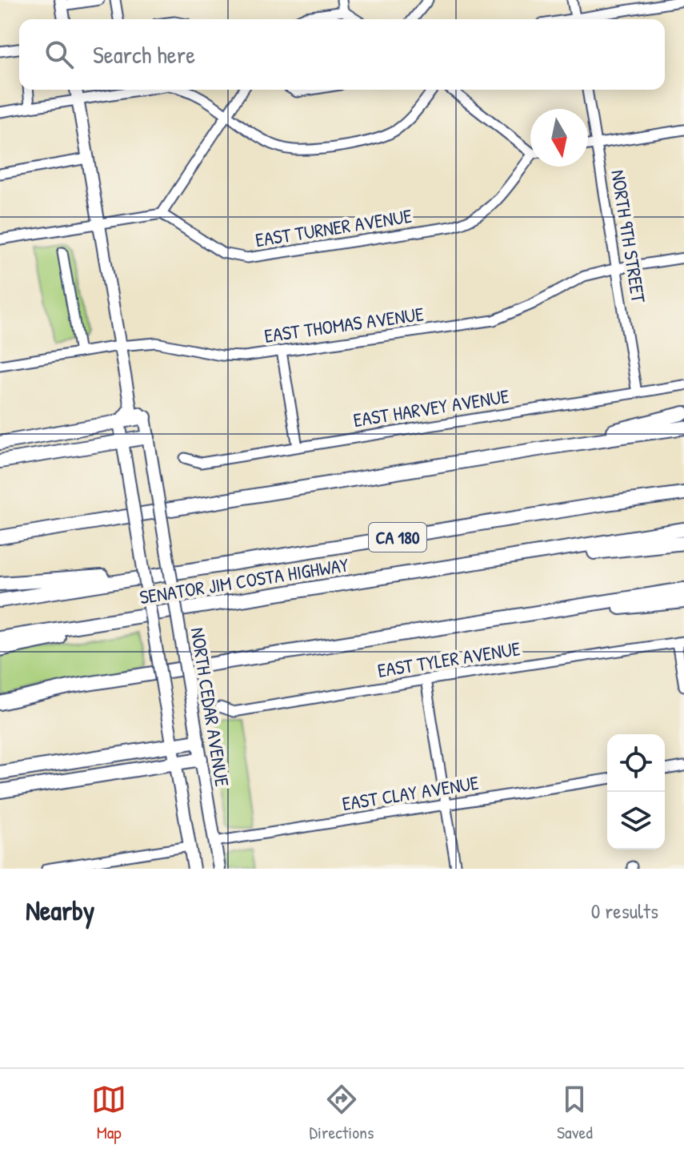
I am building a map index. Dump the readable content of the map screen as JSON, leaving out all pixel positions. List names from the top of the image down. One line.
{"streets":{"highway":["CA 180","SENATOR JIM COSTA HIGHWAY"],"main road":["NORTH CEDAR AVENUE"],"street":["EAST TURNER AVENUE","NORTH 9TH STREET","EAST THOMAS AVENUE","EAST HARVEY AVENUE","EAST TYLER AVENUE","EAST CLAY AVENUE"]},"crossings":[["NORTH 9TH STREET","EAST THOMAS AVENUE"],["NORTH 9TH STREET","EAST HARVEY AVENUE"],["NORTH CEDAR AVENUE","EAST CLAY AVENUE"]],"north":"bottom","page":{"search":"Search here","heading":["Nearby","0 results"],"nav":["Map","Directions","Saved"]}}
